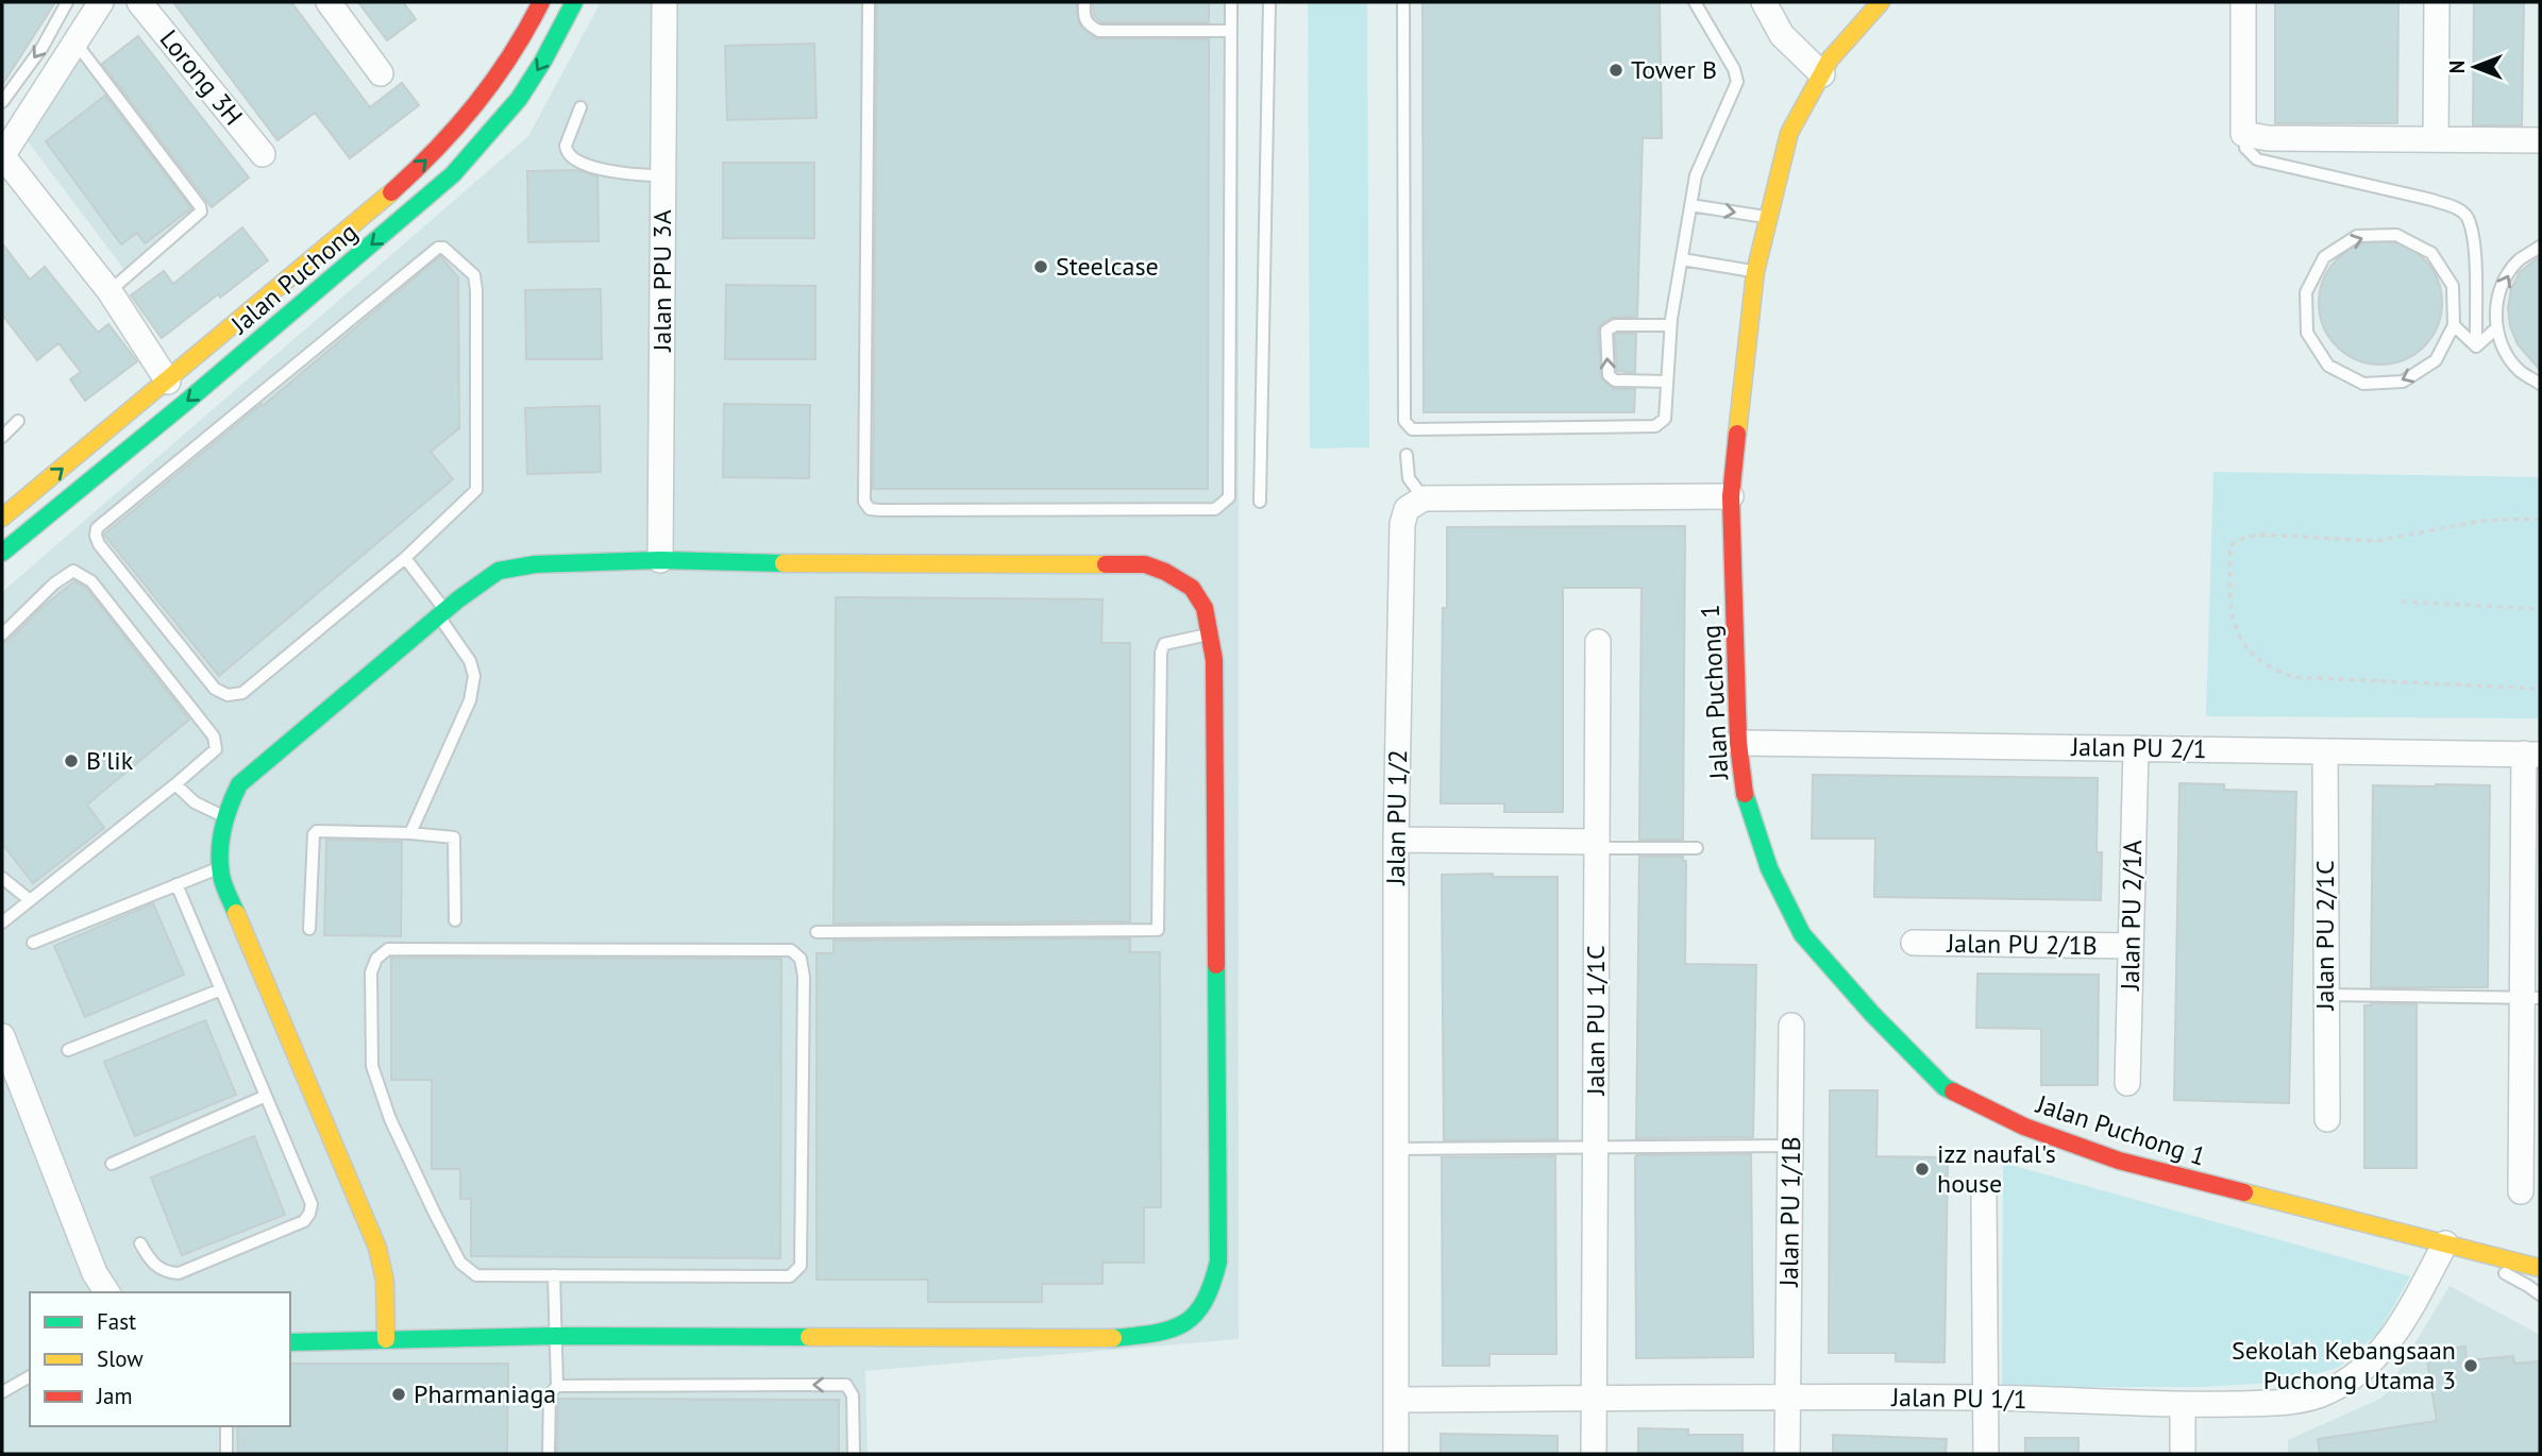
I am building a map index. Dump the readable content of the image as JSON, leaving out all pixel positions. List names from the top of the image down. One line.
{"streets":{"street":["Lorong 3H","Jalan Puchong","Jalan PPU 3A","Jalan Puchong 1","Jalan PU 2/1","Jalan PU 1/2","Jalan PU 2/1A","Jalan PU 2/1C","Jalan PU 2/1B","Jalan PU 1/1C","Jalan PU 1/1B","Jalan PU 1/1"]},"crossings":[["Jalan Puchong 1","Jalan PU 2/1"],["Jalan Puchong 1","Jalan PU 1/1"],["Jalan PU 2/1","Jalan PU 2/1A"],["Jalan PU 2/1","Jalan PU 2/1C"],["Jalan PU 1/2","Jalan PU 1/1"],["Jalan PU 2/1A","Jalan PU 2/1B"],["Jalan PU 1/1C","Jalan PU 1/1"],["Jalan PU 1/1B","Jalan PU 1/1"]],"places":["Tower B","Steelcase","B'lik","izz naufal's house","Sekolah Kebangsaan Puchong Utama 3","Pharmaniaga"],"legend":["Fast","Slow","Jam"],"north":"left"}
